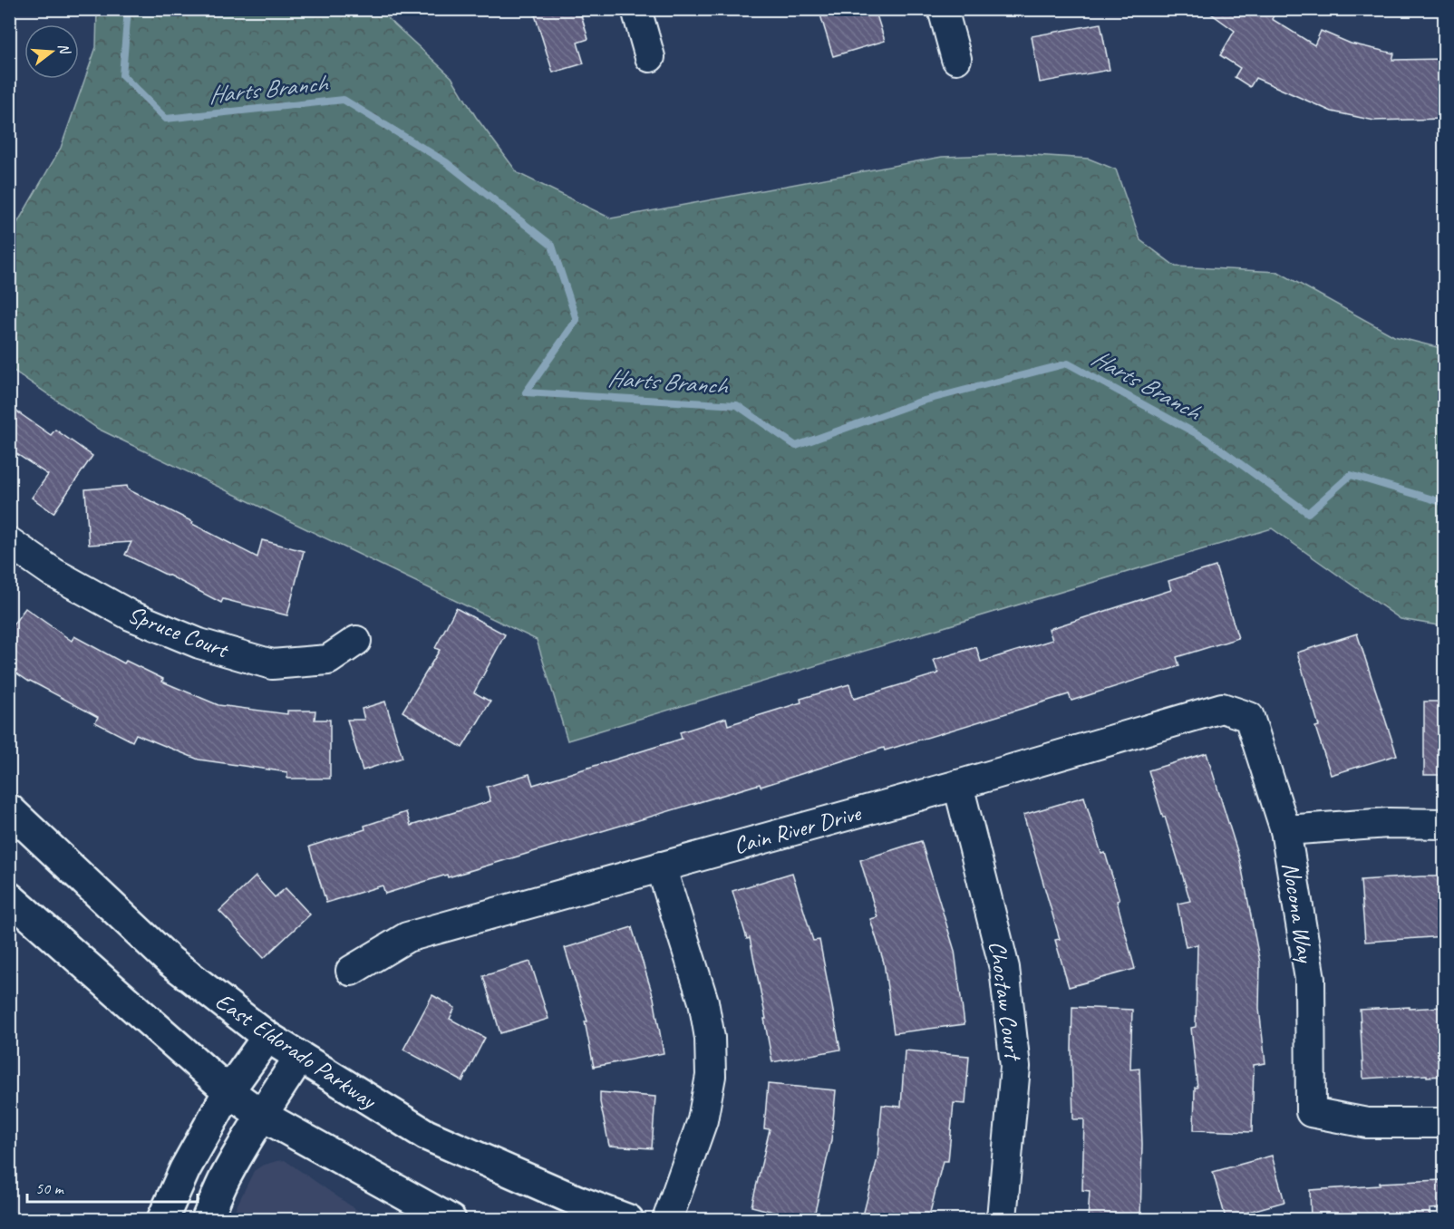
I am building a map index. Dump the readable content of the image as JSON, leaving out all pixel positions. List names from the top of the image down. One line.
{"streets":{"main road":["East Eldorado Parkway"],"street":["Spruce Court","Cain River Drive","Nocona Way","Choctaw Court"]},"crossings":[["Cain River Drive","Nocona Way"],["Cain River Drive","Choctaw Court"]],"water":["Harts Branch"],"scale_bar":"50 m","north":"right"}
